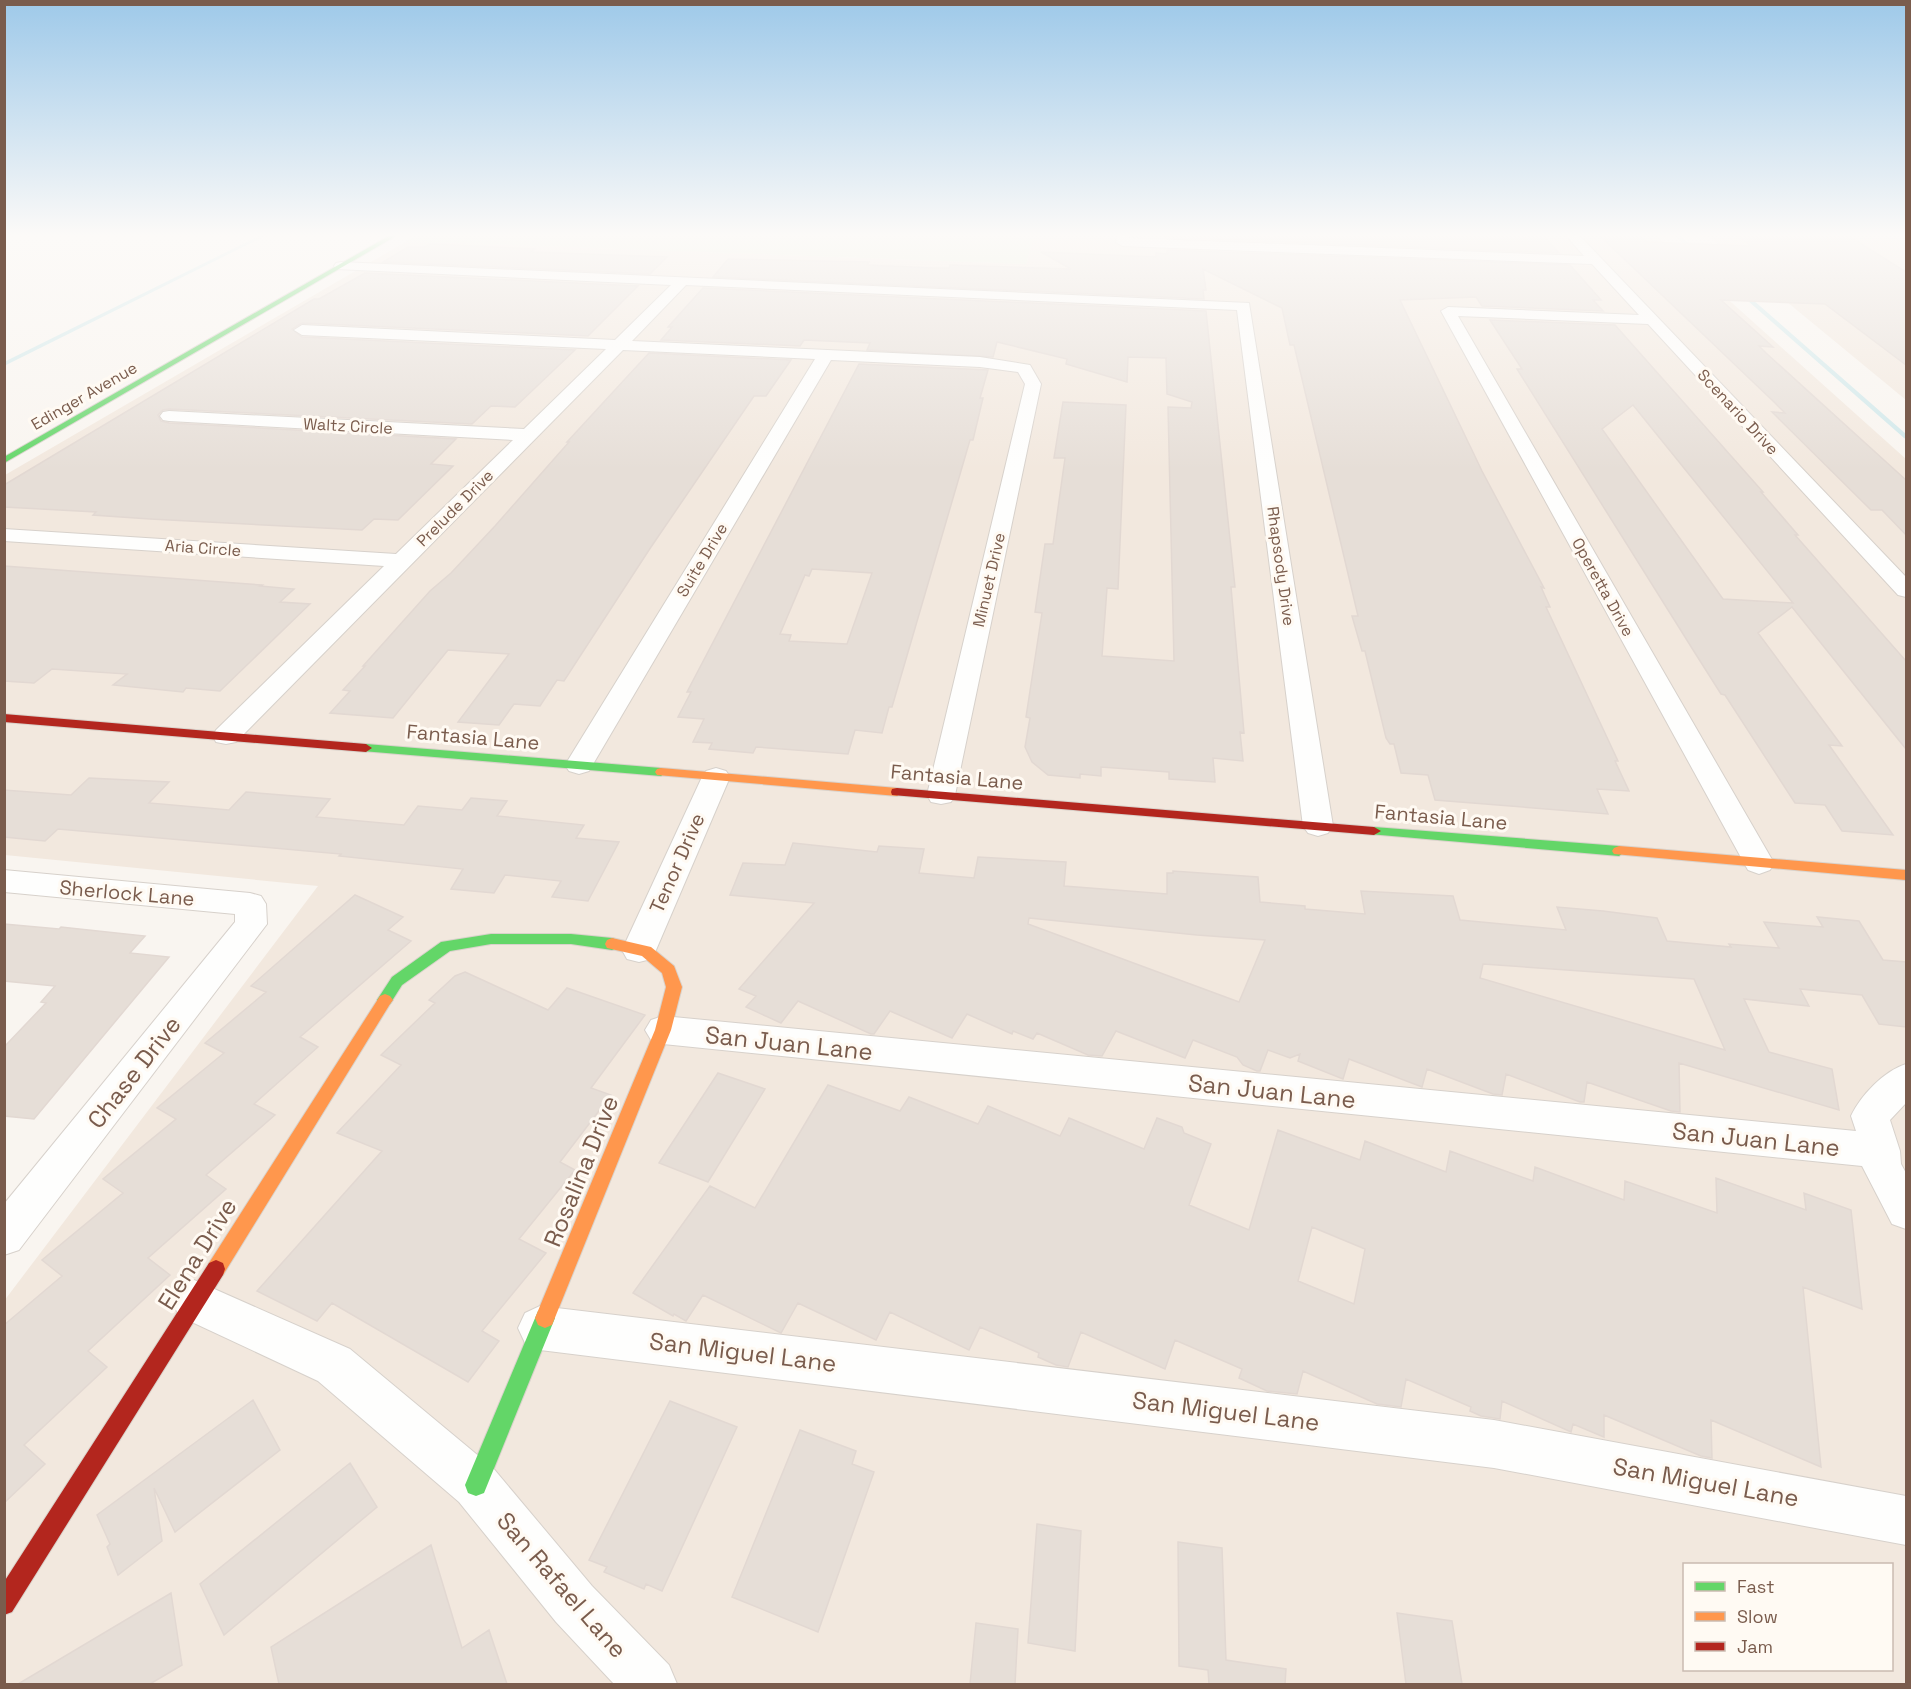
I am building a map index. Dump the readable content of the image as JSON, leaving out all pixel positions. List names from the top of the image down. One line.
{"streets":{"street":["Edinger Avenue","Scenario Drive","Waltz Circle","Prelude Drive","Aria Circle","Suite Drive","Rhapsody Drive","Minuet Drive","Operetta Drive","Fantasia Lane","Tenor Drive","Sherlock Lane","San Juan Lane","Chase Drive","Rosalina Drive","Elena Drive","San Miguel Lane","San Rafael Lane"]},"crossings":[["Scenario Drive","Operetta Drive"],["Waltz Circle","Prelude Drive"],["Prelude Drive","Aria Circle"],["Prelude Drive","Fantasia Lane"],["Suite Drive","Minuet Drive"],["Suite Drive","Fantasia Lane"],["Rhapsody Drive","Fantasia Lane"],["Minuet Drive","Fantasia Lane"],["Operetta Drive","Fantasia Lane"],["Fantasia Lane","Tenor Drive"],["Tenor Drive","Rosalina Drive"],["Sherlock Lane","Chase Drive"],["San Juan Lane","Rosalina Drive"],["Rosalina Drive","Elena Drive"],["Rosalina Drive","San Miguel Lane"],["Rosalina Drive","San Rafael Lane"]],"legend":["Fast","Slow","Jam"]}
